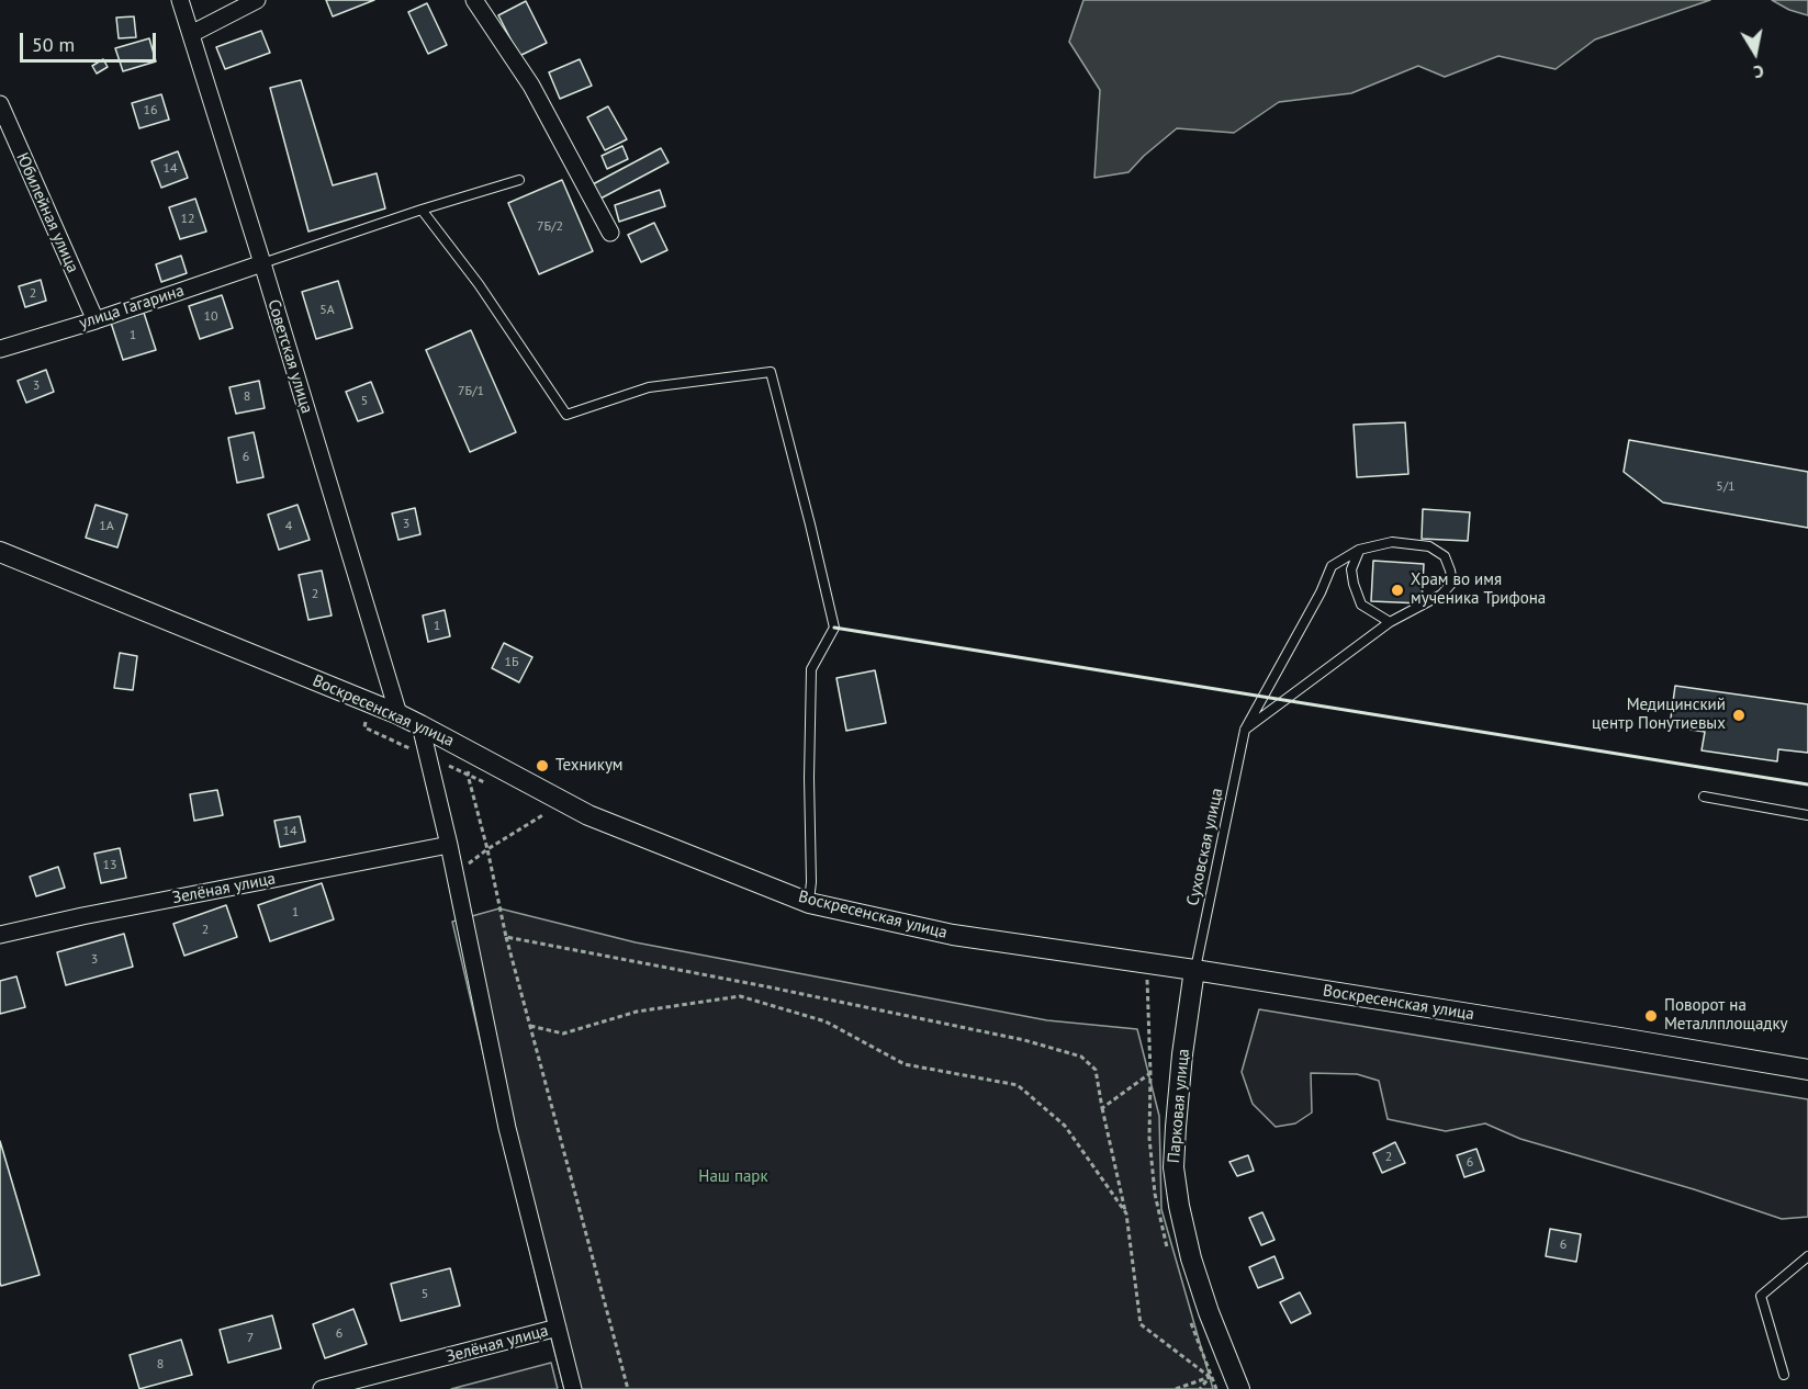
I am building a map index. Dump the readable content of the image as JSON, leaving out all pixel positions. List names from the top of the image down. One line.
{"streets":{"street":["Юбилейная улица","улица Гагарина","Советская улица","Воскресенская улица","Зелёная улица","Парковая улица"],"lane":["Суховская улица"]},"crossings":[["Юбилейная улица","улица Гагарина"],["улица Гагарина","Советская улица"],["Советская улица","Воскресенская улица"],["Воскресенская улица","Суховская улица"],["Воскресенская улица","Парковая улица"],["Суховская улица","Парковая улица"]],"parks":["Наш парк"],"places":["Храм во имя мученика Трифона","Медицинский центр Понутиевых","Техникум","Поворот на Металлплощадку"],"house_numbers":["16","14","12","7Б/2","2","5А","10","1","3","7Б/1","8","5","6","5/1","3","1А","4","2","1","1Б","14","13","1","2","3","2","6","6","5","6","7","8"],"scale_bar":"50 m","north":"bottom"}
